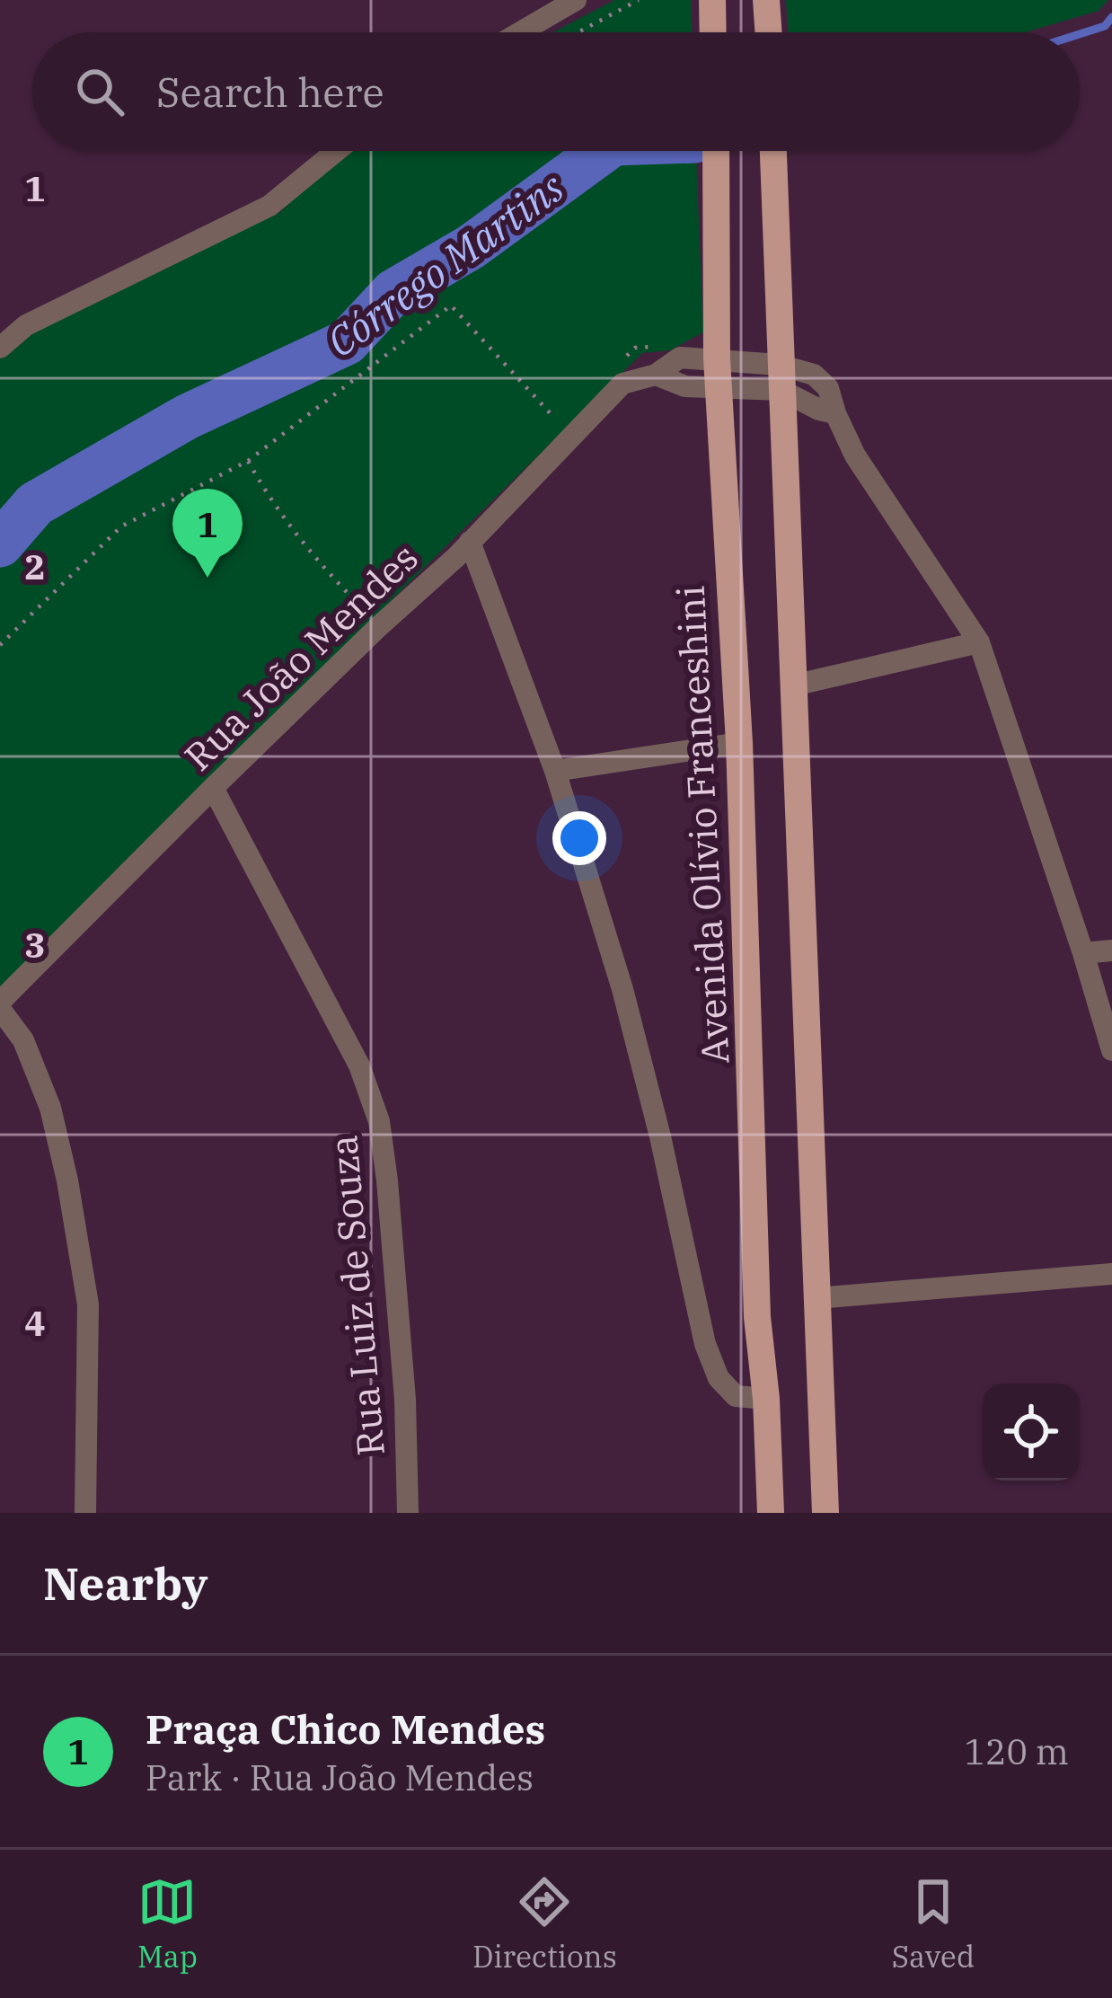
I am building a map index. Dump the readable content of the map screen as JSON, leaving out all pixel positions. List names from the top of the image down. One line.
{"streets":{"main road":["Avenida Olívio Franceshini"],"street":["Rua João Mendes","Rua Luiz de Souza"]},"crossings":[["Rua João Mendes","Avenida Olívio Franceshini"],["Rua João Mendes","Rua Luiz de Souza"]],"water":["Córrego Martins"],"page":{"search":"Search here","pins":"1","heading":"Nearby","list":[{"mark":"1","name":"Praça Chico Mendes","note":"Park · Rua João Mendes","value":"120 m"}],"nav":["Map","Directions","Saved"]},"grid":{"rows":["1","2","3","4"]}}
